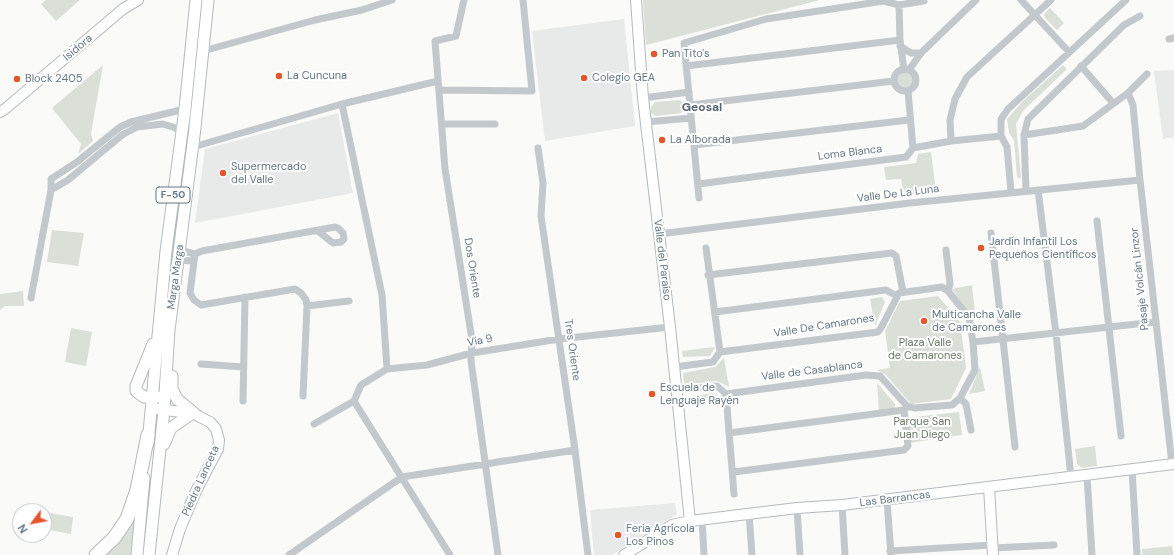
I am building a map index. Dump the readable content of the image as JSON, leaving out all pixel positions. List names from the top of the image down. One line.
{"streets":{"main road":["F-50","Marga Marga"],"street":["Isidora","Loma Blanca","Valle De La Luna","Valle del Paraíso","Dos Oriente","Pasaje Volcán Linzor","Valle De Camarones","Vía 9","Tres Oriente","Valle de Casablanca","Piedra Lanceta","Las Barrancas"]},"crossings":[["Valle De La Luna","Valle del Paraíso"],["Valle De La Luna","Pasaje Volcán Linzor"],["Valle del Paraíso","Valle De Camarones"],["Valle del Paraíso","Vía 9"],["Valle del Paraíso","Las Barrancas"],["Dos Oriente","Vía 9"],["Marga Marga","Piedra Lanceta"],["Pasaje Volcán Linzor","Las Barrancas"],["Vía 9","Tres Oriente"]],"districts":["Geosal"],"parks":["Plaza Valle de Camarones","Parque San Juan Diego"],"places":["Pan Tito's","La Cuncuna","Colegio GEA","Block 2405","La Alborada","Supermercado del Valle","Jardín Infantil Los Pequeños Científicos","Multicancha Valle de Camarones","Escuela de Lenguaje Rayén","Feria Agrícola Los Pinos"],"north":"bottom left"}
